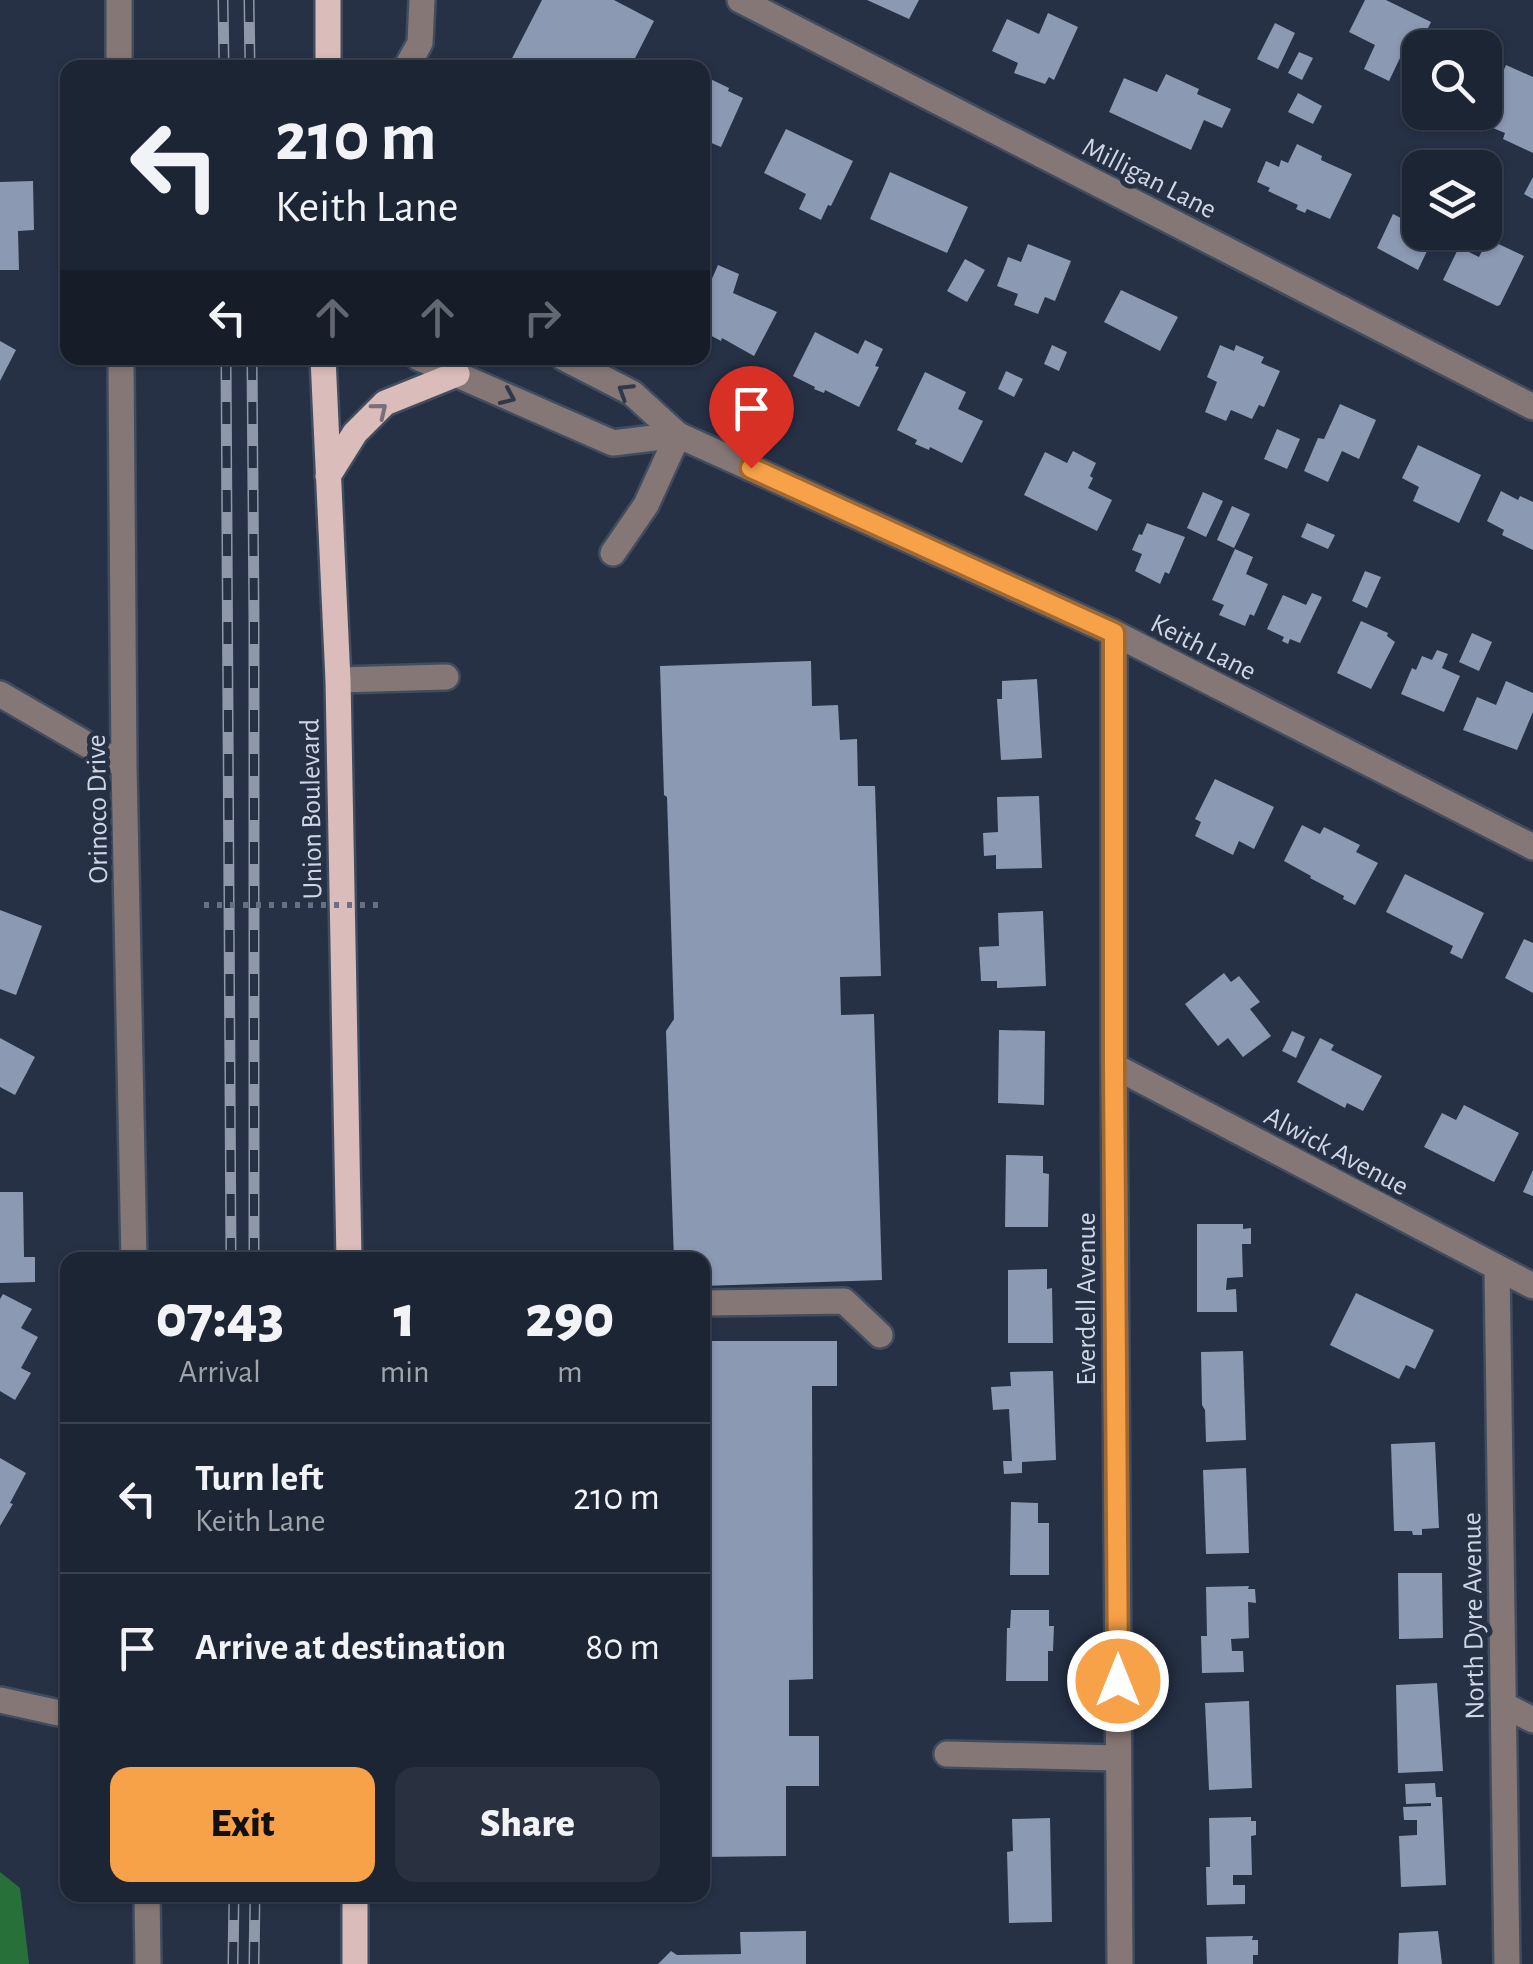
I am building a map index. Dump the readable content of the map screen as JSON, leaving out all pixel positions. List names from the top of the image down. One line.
{"streets":{"main road":["Union Boulevard"],"street":["Milligan Lane","Keith Lane","Orinoco Drive","Alwick Avenue","Everdell Avenue","North Dyre Avenue"]},"crossings":[["Keith Lane","Everdell Avenue"],["Alwick Avenue","Everdell Avenue"],["Alwick Avenue","North Dyre Avenue"]],"page":{"turn":["210 m","Keith Lane"],"eta":["07:43","Arrival","1","min","290","m"],"list":[{"name":"Turn left","note":"Keith Lane","value":"210 m"},{"name":"Arrive at destination","value":"80 m"}],"buttons":["Exit","Share"]}}
